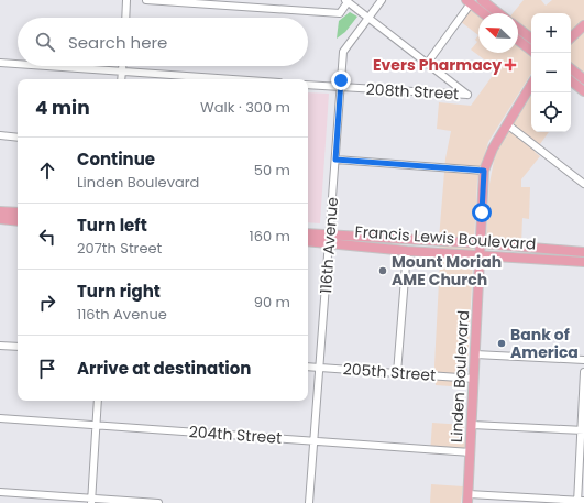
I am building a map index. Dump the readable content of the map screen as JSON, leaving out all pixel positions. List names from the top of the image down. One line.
{"streets":{"main road":["Francis Lewis Boulevard","Linden Boulevard"],"street":["208th Street","116th Avenue","205th Street","204th Street"]},"crossings":[["208th Street","116th Avenue"],["Francis Lewis Boulevard","116th Avenue"],["Francis Lewis Boulevard","Linden Boulevard"],["116th Avenue","205th Street"],["116th Avenue","204th Street"],["205th Street","Linden Boulevard"],["Linden Boulevard","204th Street"]],"places":{"health":["Evers Pharmacy"],"other":["Mount Moriah AME Church","Bank of America"]},"north":"top left","page":{"map_buttons":["+","−"],"search":"Search here","heading":["4 min","Walk · 300 m"],"list":[["Continue","Linden Boulevard","50 m"],["Turn left","207th Street","160 m"],["Turn right","116th Avenue","90 m"],"Arrive at destination"]}}
